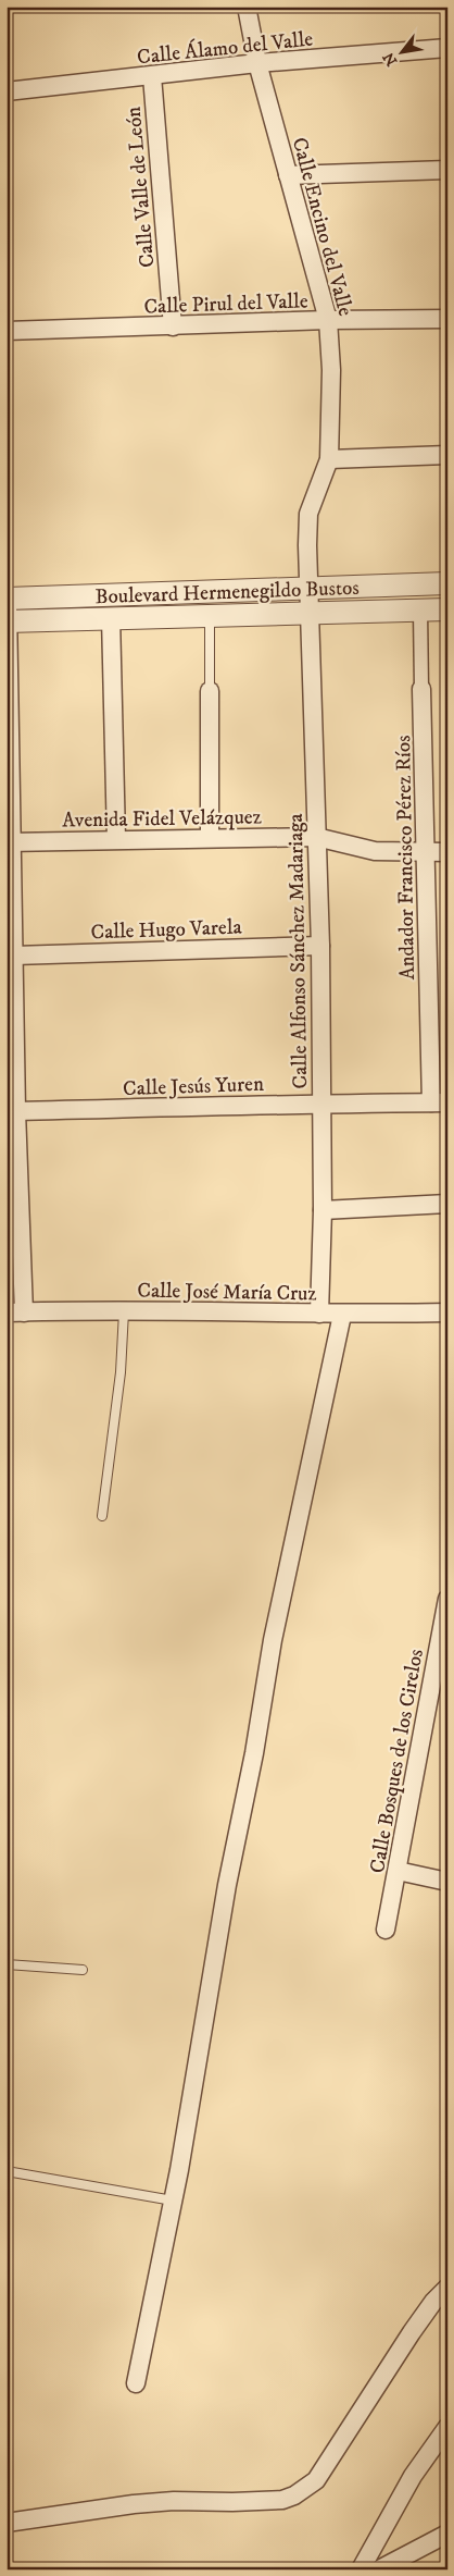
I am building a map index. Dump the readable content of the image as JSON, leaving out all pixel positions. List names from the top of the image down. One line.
{"streets":{"street":["Calle Álamo del Valle","Calle Valle de León","Calle Encino del Valle","Calle Pirul del Valle","Boulevard Hermenegildo Bustos","Avenida Fidel Velázquez","Andador Francisco Pérez Ríos","Calle Hugo Varela","Calle Alfonso Sánchez Madariaga","Calle Jesús Yuren","Calle José María Cruz","Calle Bosques de los Cirelos"]},"crossings":[["Calle Álamo del Valle","Calle Valle de León"],["Calle Álamo del Valle","Calle Encino del Valle"],["Calle Valle de León","Calle Pirul del Valle"],["Calle Encino del Valle","Calle Pirul del Valle"],["Calle Encino del Valle","Boulevard Hermenegildo Bustos"],["Calle Encino del Valle","Calle Alfonso Sánchez Madariaga"],["Boulevard Hermenegildo Bustos","Andador Francisco Pérez Ríos"],["Boulevard Hermenegildo Bustos","Calle Alfonso Sánchez Madariaga"],["Avenida Fidel Velázquez","Andador Francisco Pérez Ríos"],["Avenida Fidel Velázquez","Calle Alfonso Sánchez Madariaga"],["Andador Francisco Pérez Ríos","Calle Jesús Yuren"],["Calle Hugo Varela","Calle Alfonso Sánchez Madariaga"],["Calle Alfonso Sánchez Madariaga","Calle Jesús Yuren"],["Calle Alfonso Sánchez Madariaga","Calle José María Cruz"]],"north":"bottom left"}
